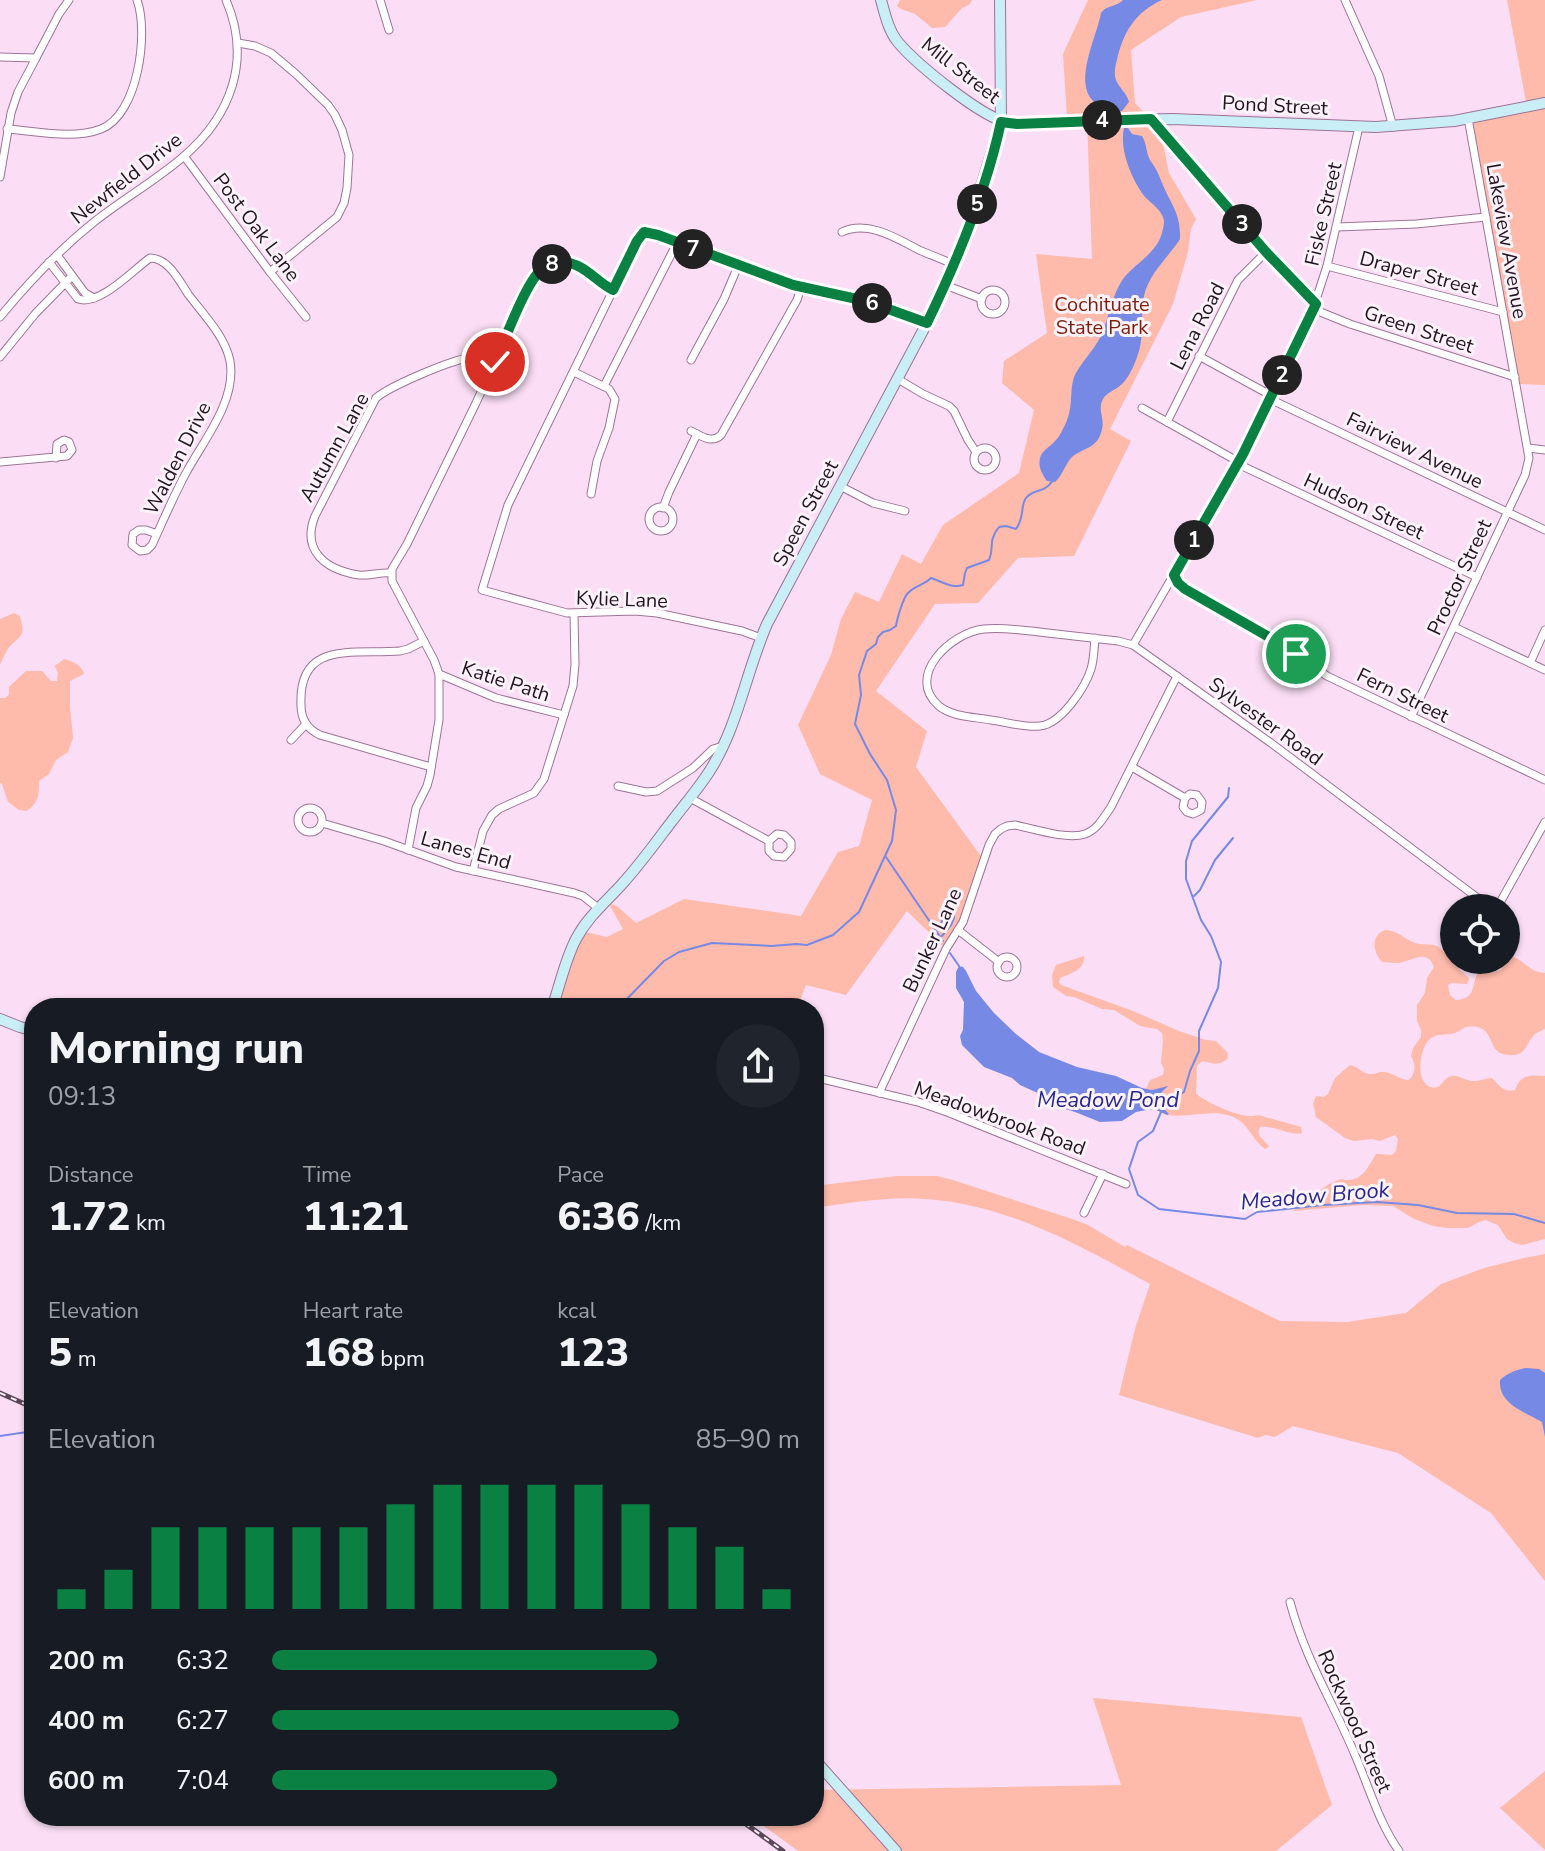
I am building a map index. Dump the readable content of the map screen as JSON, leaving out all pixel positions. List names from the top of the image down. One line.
{"streets":{"street":["Mill Street","Pond Street","Newfield Drive","Fiske Street","Post Oak Lane","Lakeview Avenue","Draper Street","Lena Road","Green Street","Autumn Lane","Fairview Avenue","Walden Drive","Hudson Street","Speen Street","Proctor Street","Kylie Lane","Katie Path","Fern Street","Sylvester Road","Lanes End","Bunker Lane","Meadowbrook Road","Rockwood Street"]},"crossings":[["Mill Street","Pond Street"],["Mill Street","Speen Street"],["Pond Street","Fiske Street"],["Pond Street","Lakeview Avenue"],["Pond Street","Speen Street"],["Newfield Drive","Post Oak Lane"],["Fiske Street","Draper Street"],["Fiske Street","Green Street"],["Fiske Street","Fairview Avenue"],["Fiske Street","Hudson Street"],["Fiske Street","Fern Street"],["Fiske Street","Sylvester Road"],["Lakeview Avenue","Draper Street"],["Lakeview Avenue","Green Street"],["Lakeview Avenue","Proctor Street"],["Lena Road","Fairview Avenue"],["Lena Road","Hudson Street"],["Fairview Avenue","Proctor Street"],["Hudson Street","Proctor Street"],["Speen Street","Kylie Lane"],["Speen Street","Lanes End"],["Proctor Street","Fern Street"],["Sylvester Road","Bunker Lane"],["Bunker Lane","Meadowbrook Road"]],"water":["Meadow Pond","Meadow Brook"],"parks":["Cochituate State Park"],"page":{"pins":["4","5","3","7","8","6","2","1"],"heading":["Morning run","09:13"],"stats":[["Distance","1.72 km"],["Time","11:21"],["Pace","6:36 /km"],["Elevation","5 m"],["Heart rate","168 bpm"],["kcal","123"]],"chart":["Elevation","85–90 m"],"list":[{"name":"200 m","note":"6:32"},{"name":"400 m","note":"6:27"},{"name":"600 m","note":"7:04"}]}}
